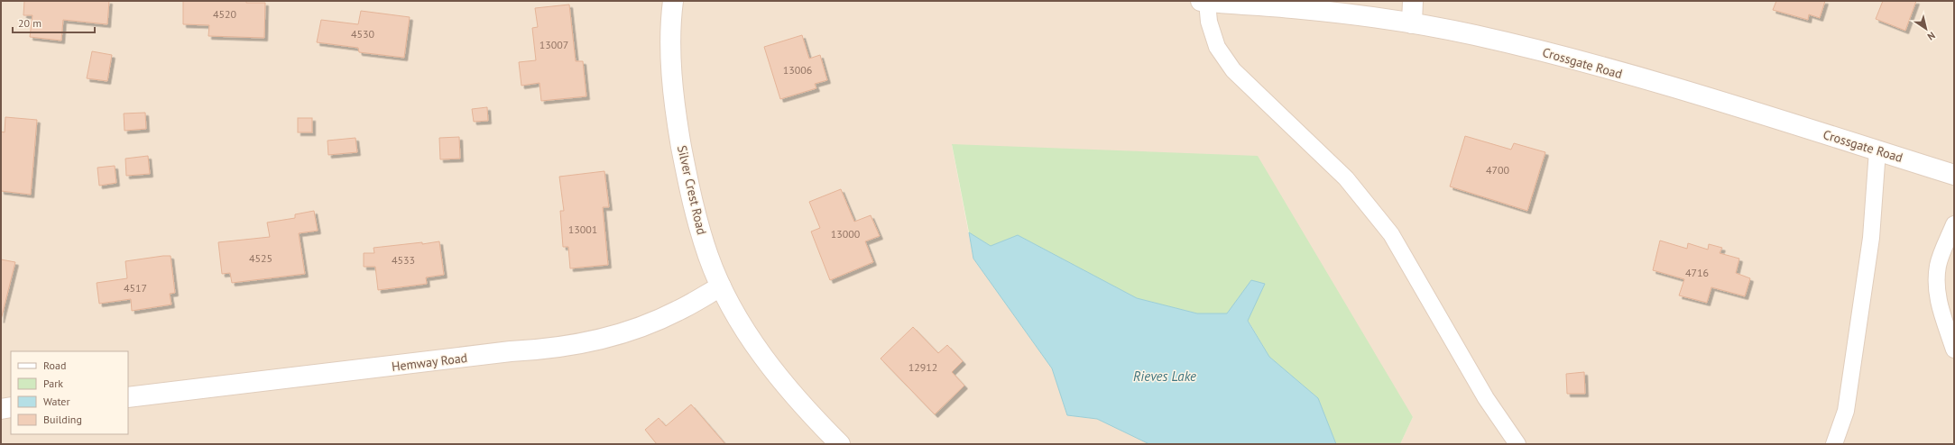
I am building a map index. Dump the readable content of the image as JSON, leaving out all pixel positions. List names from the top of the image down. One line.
{"streets":{"street":["Crossgate Road","Silver Crest Road","Hemway Road"]},"crossings":[["Silver Crest Road","Hemway Road"]],"water":["Rieves Lake"],"house_numbers":["4520","4530","13007","13006","4700","13001","13000","4525","4533","4716","4517","12912"],"legend":["Road","Park","Water","Building"],"scale_bar":"20 m","north":"bottom right"}
